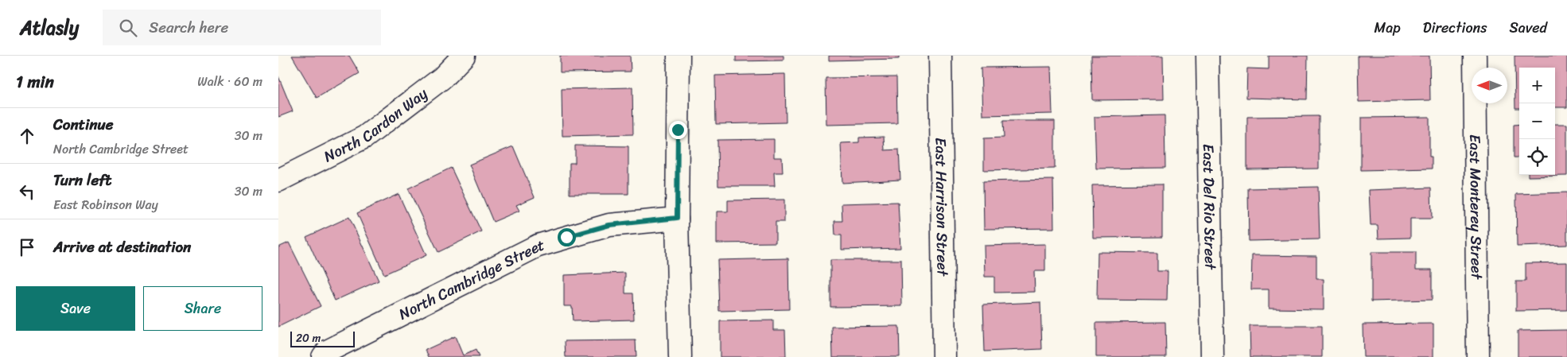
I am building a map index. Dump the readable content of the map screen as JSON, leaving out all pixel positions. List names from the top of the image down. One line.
{"streets":{"street":["North Cardon Way","East Del Rio Street","East Harrison Street","East Monterey Street","North Cambridge Street"]},"scale_bar":"20 m","north":"left","page":{"header":"Atlasly","search":"Search here","nav":["Map","Directions","Saved"],"heading":["1 min","Walk · 60 m"],"map_buttons":["+","−"],"list":[["Continue","North Cambridge Street","30 m"],["Turn left","East Robinson Way","30 m"],"Arrive at destination"],"buttons":["Save","Share"],"scale":"20 m"}}
